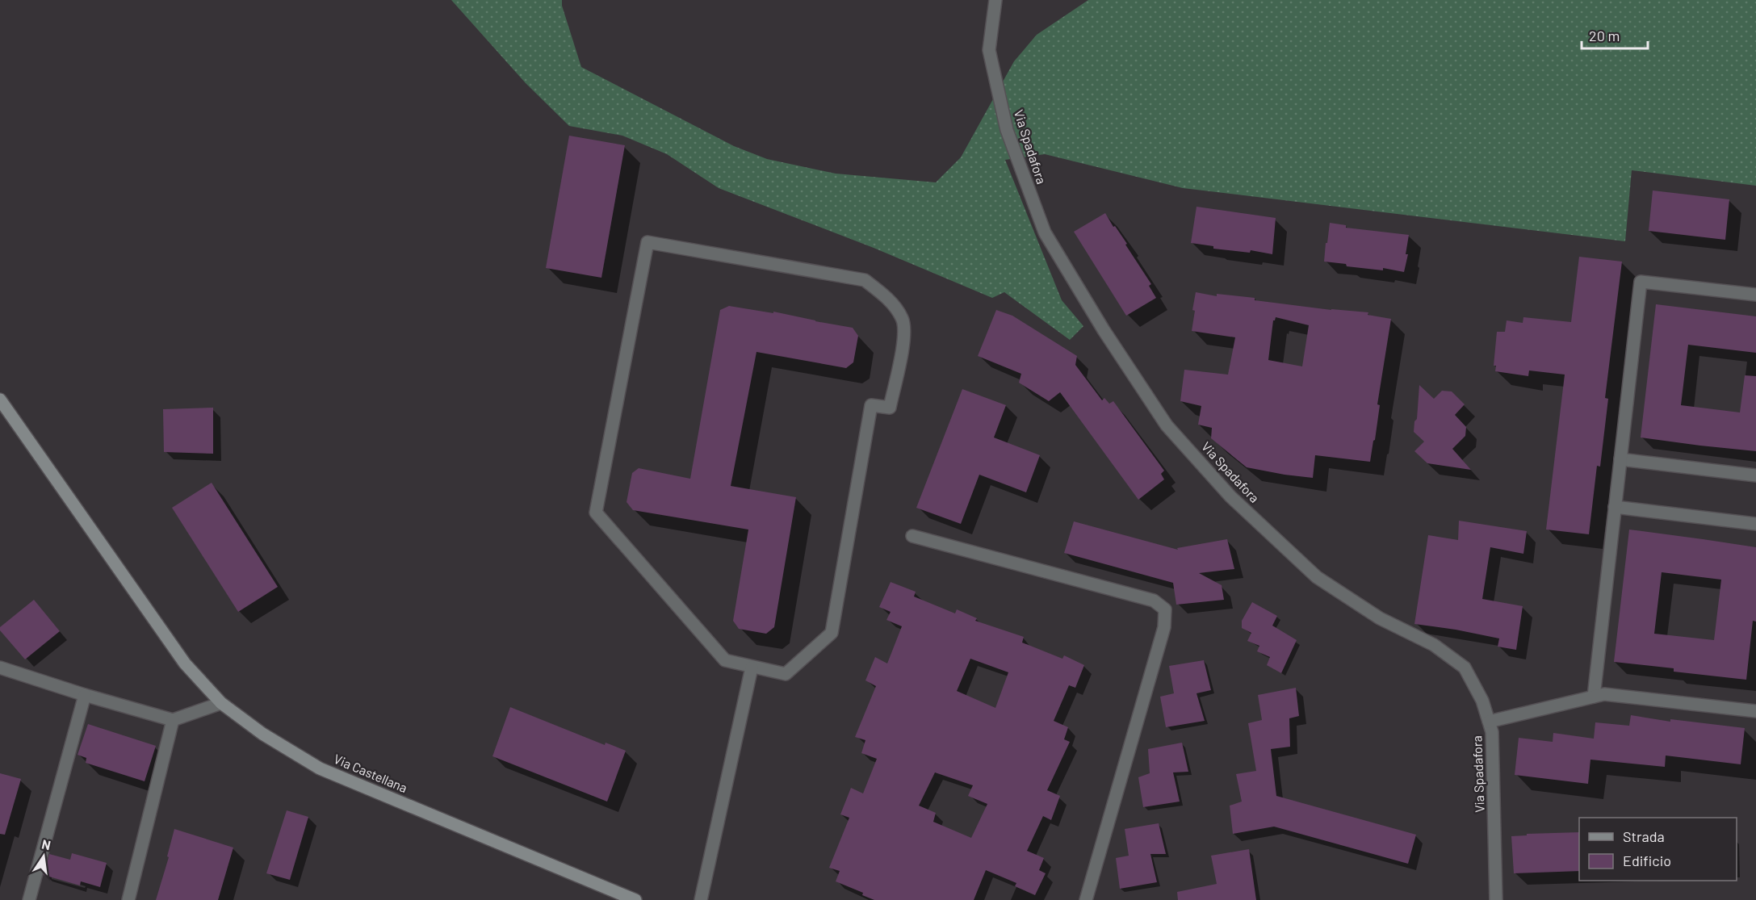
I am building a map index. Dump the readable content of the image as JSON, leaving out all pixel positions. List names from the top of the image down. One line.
{"streets":{"main road":["Via Castellana"],"street":["Via Spadafora"]},"legend":["Strada","Edificio"],"scale_bar":"20 m","north":"top"}
